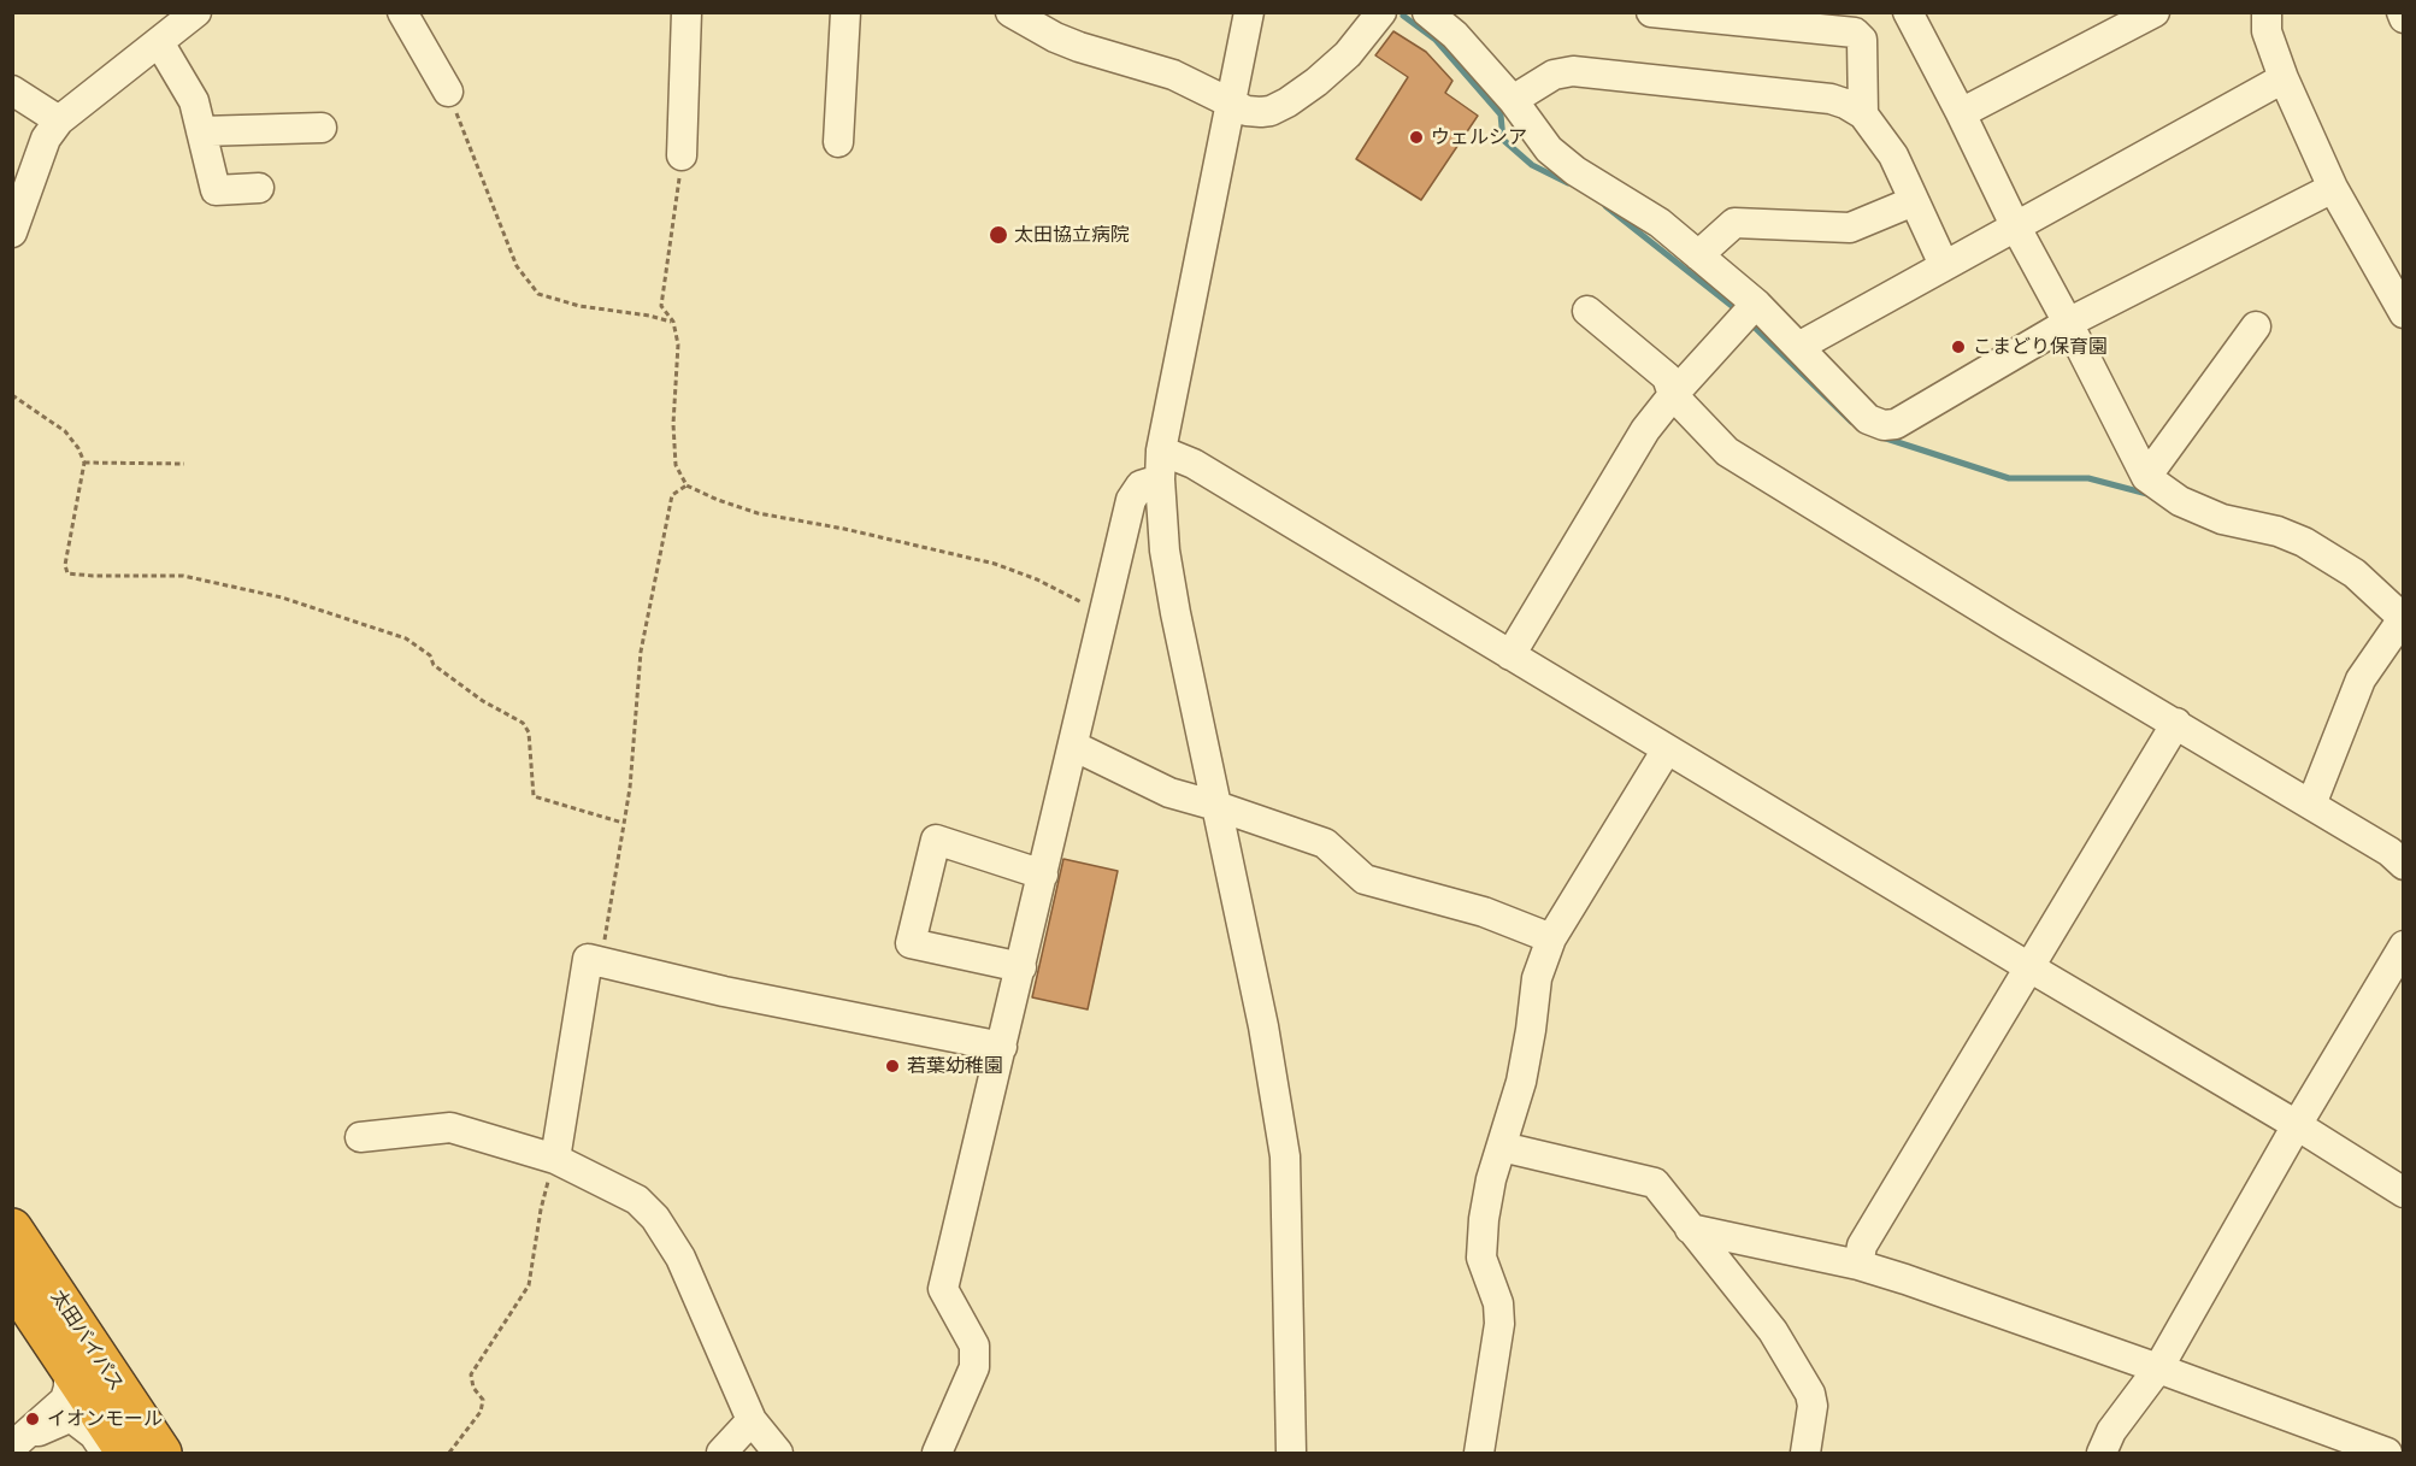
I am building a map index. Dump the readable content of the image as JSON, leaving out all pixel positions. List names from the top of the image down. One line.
{"streets":{"highway":["太田バイパス"]},"places":["ウェルシア","太田協立病院","こまどり保育園","若葉幼稚園","イオンモール"]}
